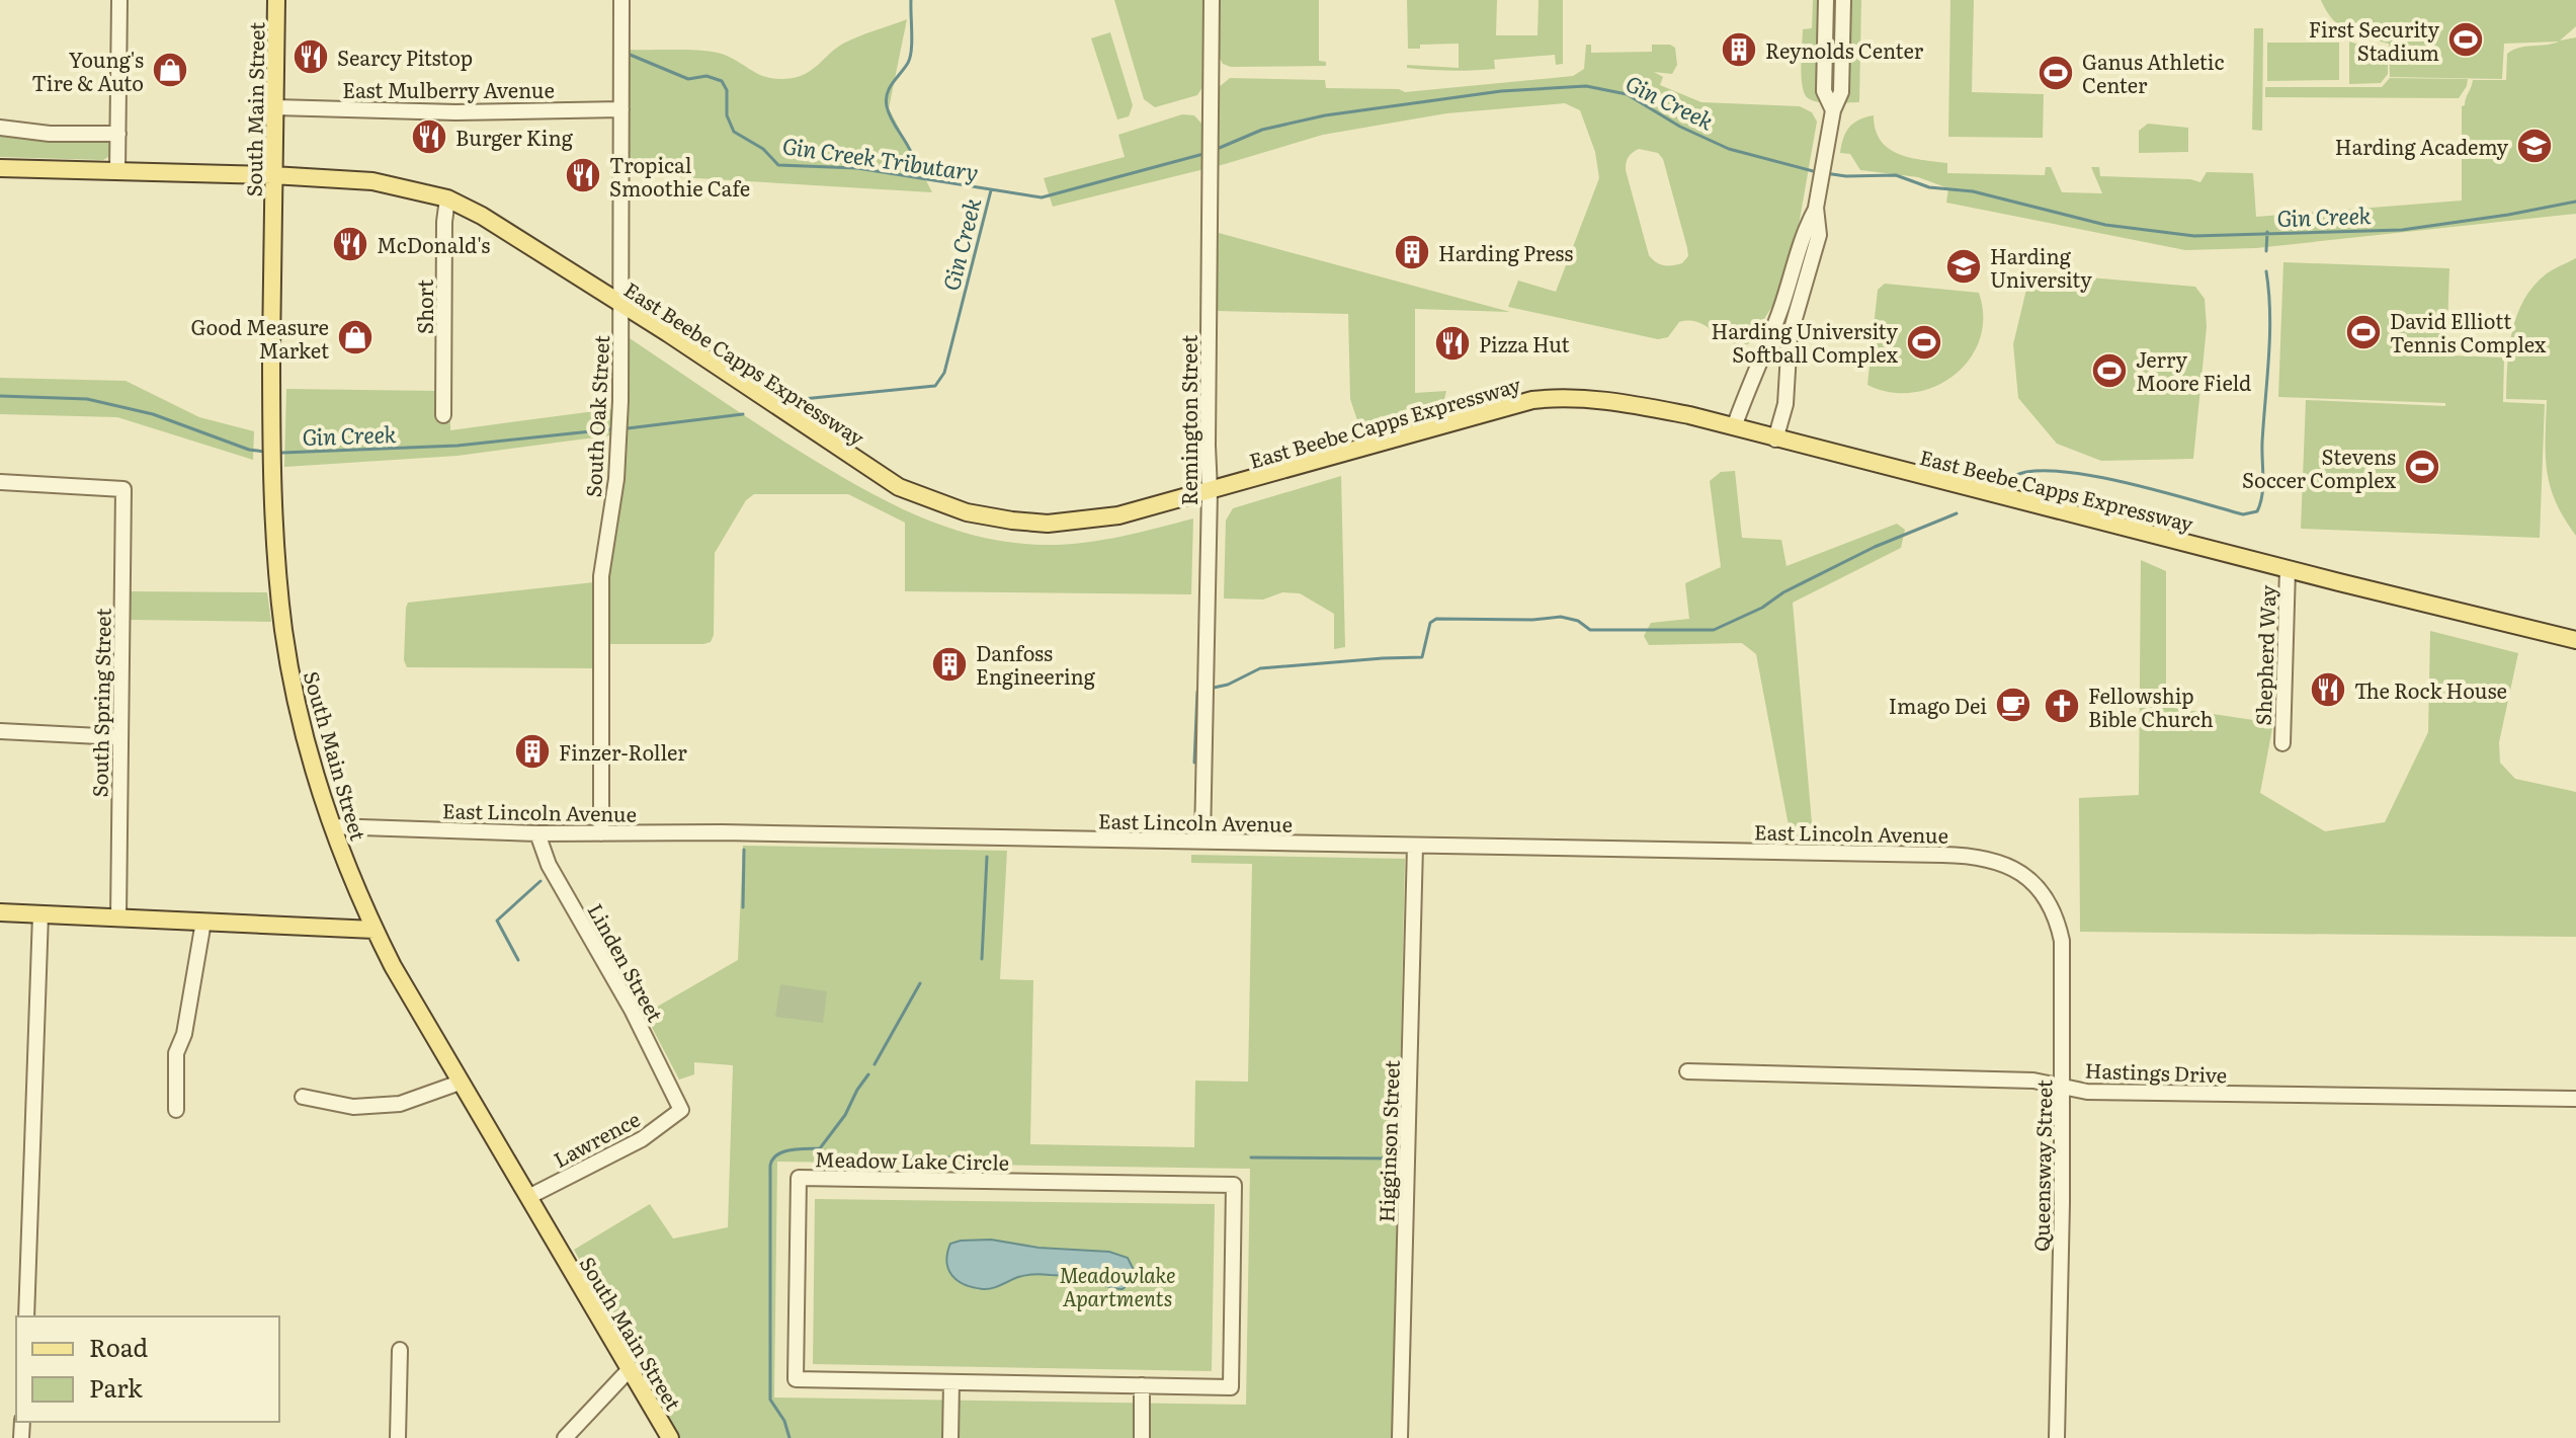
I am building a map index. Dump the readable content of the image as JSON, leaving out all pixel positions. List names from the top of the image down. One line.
{"streets":{"main road":["South Main Street","East Beebe Capps Expressway"],"street":["East Mulberry Avenue","Short","South Oak Street","Remington Street","Shepherd Way","South Spring Street","East Lincoln Avenue","Linden Street","Hastings Drive","Lawrence","Higginson Street","Meadow Lake Circle","Queensway Street"]},"crossings":[["East Mulberry Avenue","South Main Street"],["East Mulberry Avenue","South Oak Street"],["South Main Street","East Beebe Capps Expressway"],["South Main Street","East Lincoln Avenue"],["South Main Street","Lawrence"],["Short","East Beebe Capps Expressway"],["East Beebe Capps Expressway","South Oak Street"],["East Beebe Capps Expressway","Remington Street"],["East Beebe Capps Expressway","Shepherd Way"],["South Oak Street","East Lincoln Avenue"],["Remington Street","East Lincoln Avenue"],["East Lincoln Avenue","Linden Street"],["East Lincoln Avenue","Higginson Street"],["East Lincoln Avenue","Queensway Street"],["Linden Street","Lawrence"],["Hastings Drive","Queensway Street"]],"water":["Gin Creek","Gin Creek Tributary"],"parks":["Meadowlake Apartments"],"places":{"sports":["First Security Stadium","Ganus Athletic Center","David Elliott Tennis Complex","Harding University Softball Complex","Jerry Moore Field","Stevens Soccer Complex"],"building":["Reynolds Center","Harding Press","Danfoss Engineering","Finzer-Roller"],"restaurant":["Searcy Pitstop","Burger King","Tropical Smoothie Cafe","McDonald's","Pizza Hut","The Rock House"],"shop":["Young's Tire & Auto","Good Measure Market"],"school or university":["Harding Academy","Harding University"],"cafe":["Imago Dei"],"church":["Fellowship Bible Church"]},"legend":["Road","Park"]}
